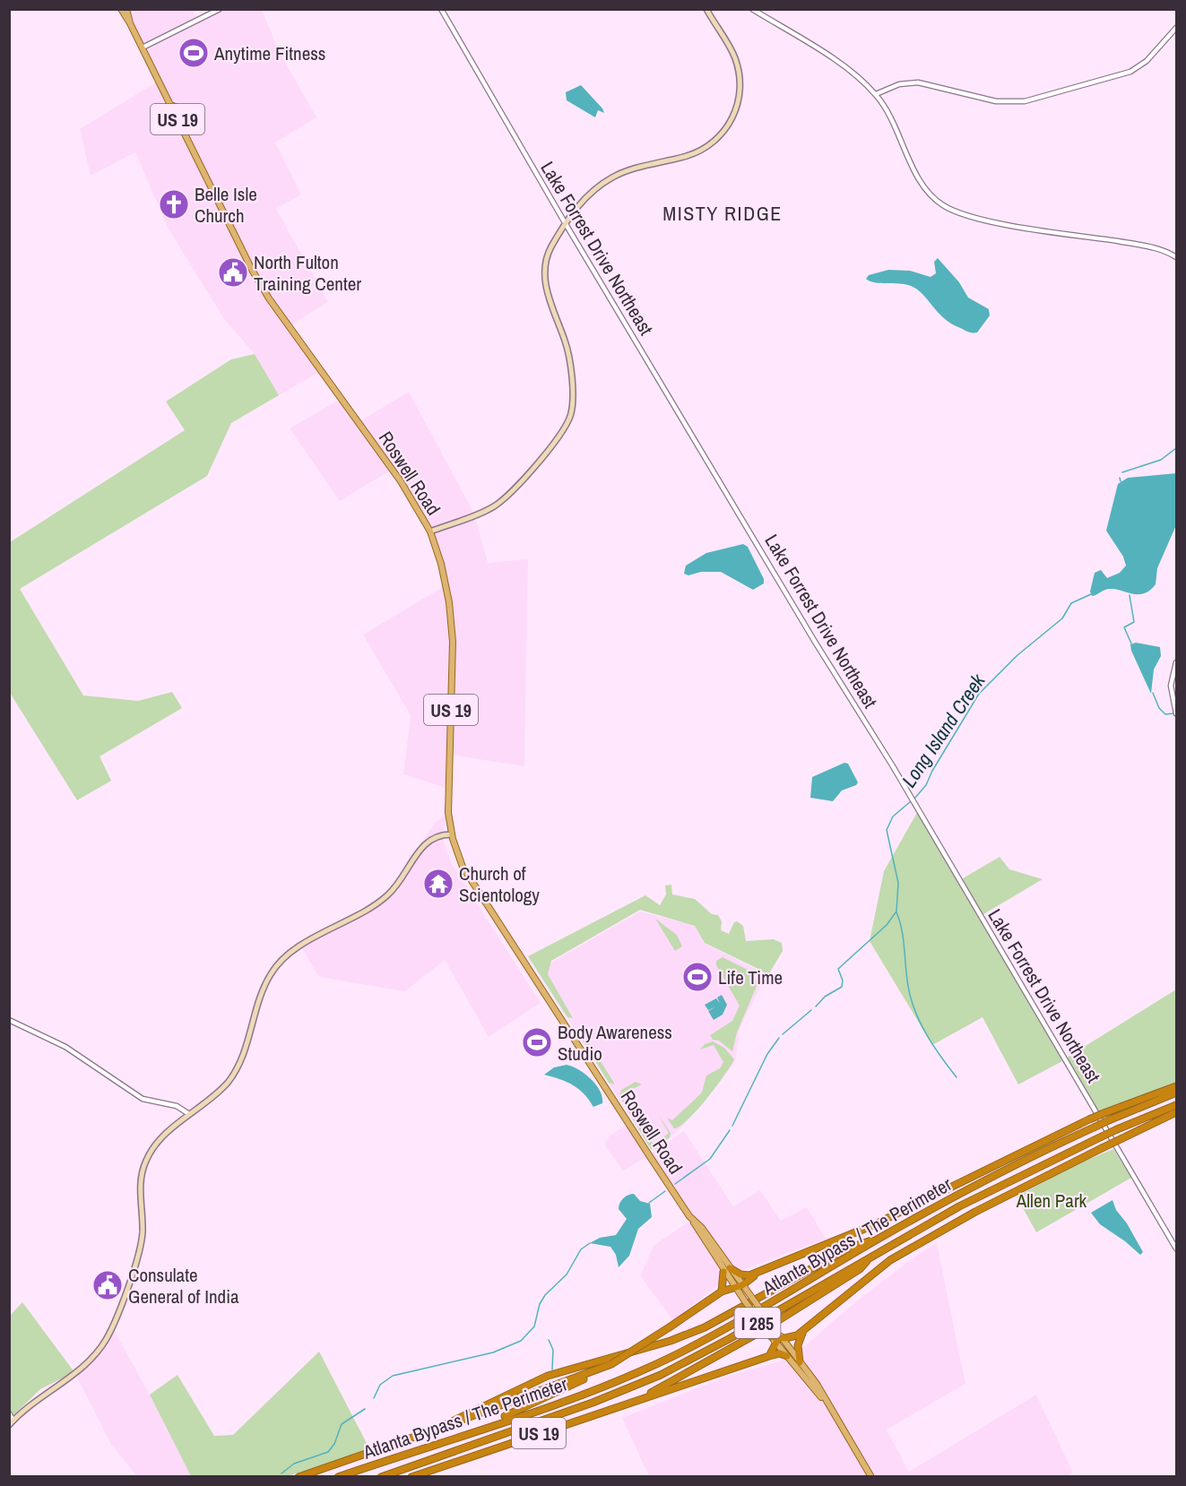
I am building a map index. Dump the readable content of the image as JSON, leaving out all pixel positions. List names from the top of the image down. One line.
{"streets":{"highway":["US 19","Atlanta Bypass / The Perimeter","I 285"],"main road":["Roswell Road"],"street":["Lake Forrest Drive Northeast"]},"districts":["MISTY RIDGE"],"water":["Long Island Creek"],"parks":["Allen Park"],"places":{"sports":["Anytime Fitness","Life Time","Body Awareness Studio"],"church":["Belle Isle Church"],"public building":["North Fulton Training Center","Consulate General of India"],"temple":["Church of Scientology"]}}
